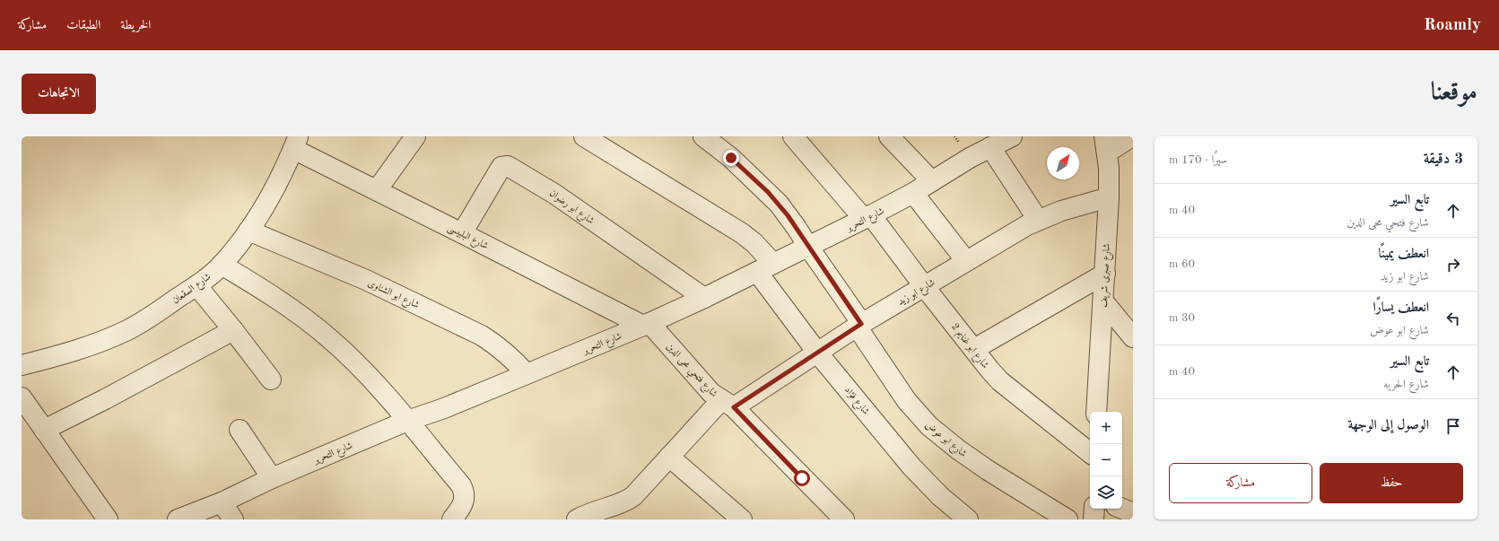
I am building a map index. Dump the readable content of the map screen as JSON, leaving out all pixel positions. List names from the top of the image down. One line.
{"streets":{"street":["شارع ابو رضوان","شارع التحرير","شارع البلبيسى","شارع صبرى شريف","شارع السقعان","شارع ابو زيد","شارع ابو الشناوى","شارع ابو غنايم 2","شارع فتحي محى الدين","شارع فؤاد","شارع ابو عوض"]},"crossings":[["شارع ابو رضوان","شارع التحرير"],["شارع ابو رضوان","شارع البلبيسى"],["شارع التحرير","شارع البلبيسى"],["شارع التحرير","شارع ابو الشناوى"],["شارع التحرير","شارع ابو غنايم 2"],["شارع التحرير","شارع فتحي محى الدين"],["شارع التحرير","شارع فؤاد"],["شارع التحرير","شارع ابو عوض"],["شارع البلبيسى","شارع السقعان"],["شارع البلبيسى","شارع فتحي محى الدين"],["شارع صبرى شريف","شارع ابو زيد"],["شارع السقعان","شارع ابو الشناوى"],["شارع ابو زيد","شارع ابو غنايم 2"],["شارع ابو زيد","شارع فتحي محى الدين"],["شارع ابو زيد","شارع فؤاد"],["شارع ابو زيد","شارع ابو عوض"]],"north":"top right","page":{"header":"Roamly","nav":["الخريطة","الطبقات","مشاركة"],"title":"موقعنا","buttons":["الاتجاهات",["حفظ","مشاركة"]],"heading":["3 دقيقة","سيرًا · 170 m"],"list":[["تابع السير","شارع فتحي محى الدين","40 m"],["انعطف يمينًا","شارع ابو زيد","60 m"],["انعطف يسارًا","شارع ابو عوض","30 m"],["تابع السير","شارع الحريه","40 m"],"الوصول إلى الوجهة"],"map_buttons":["+","−"]}}
